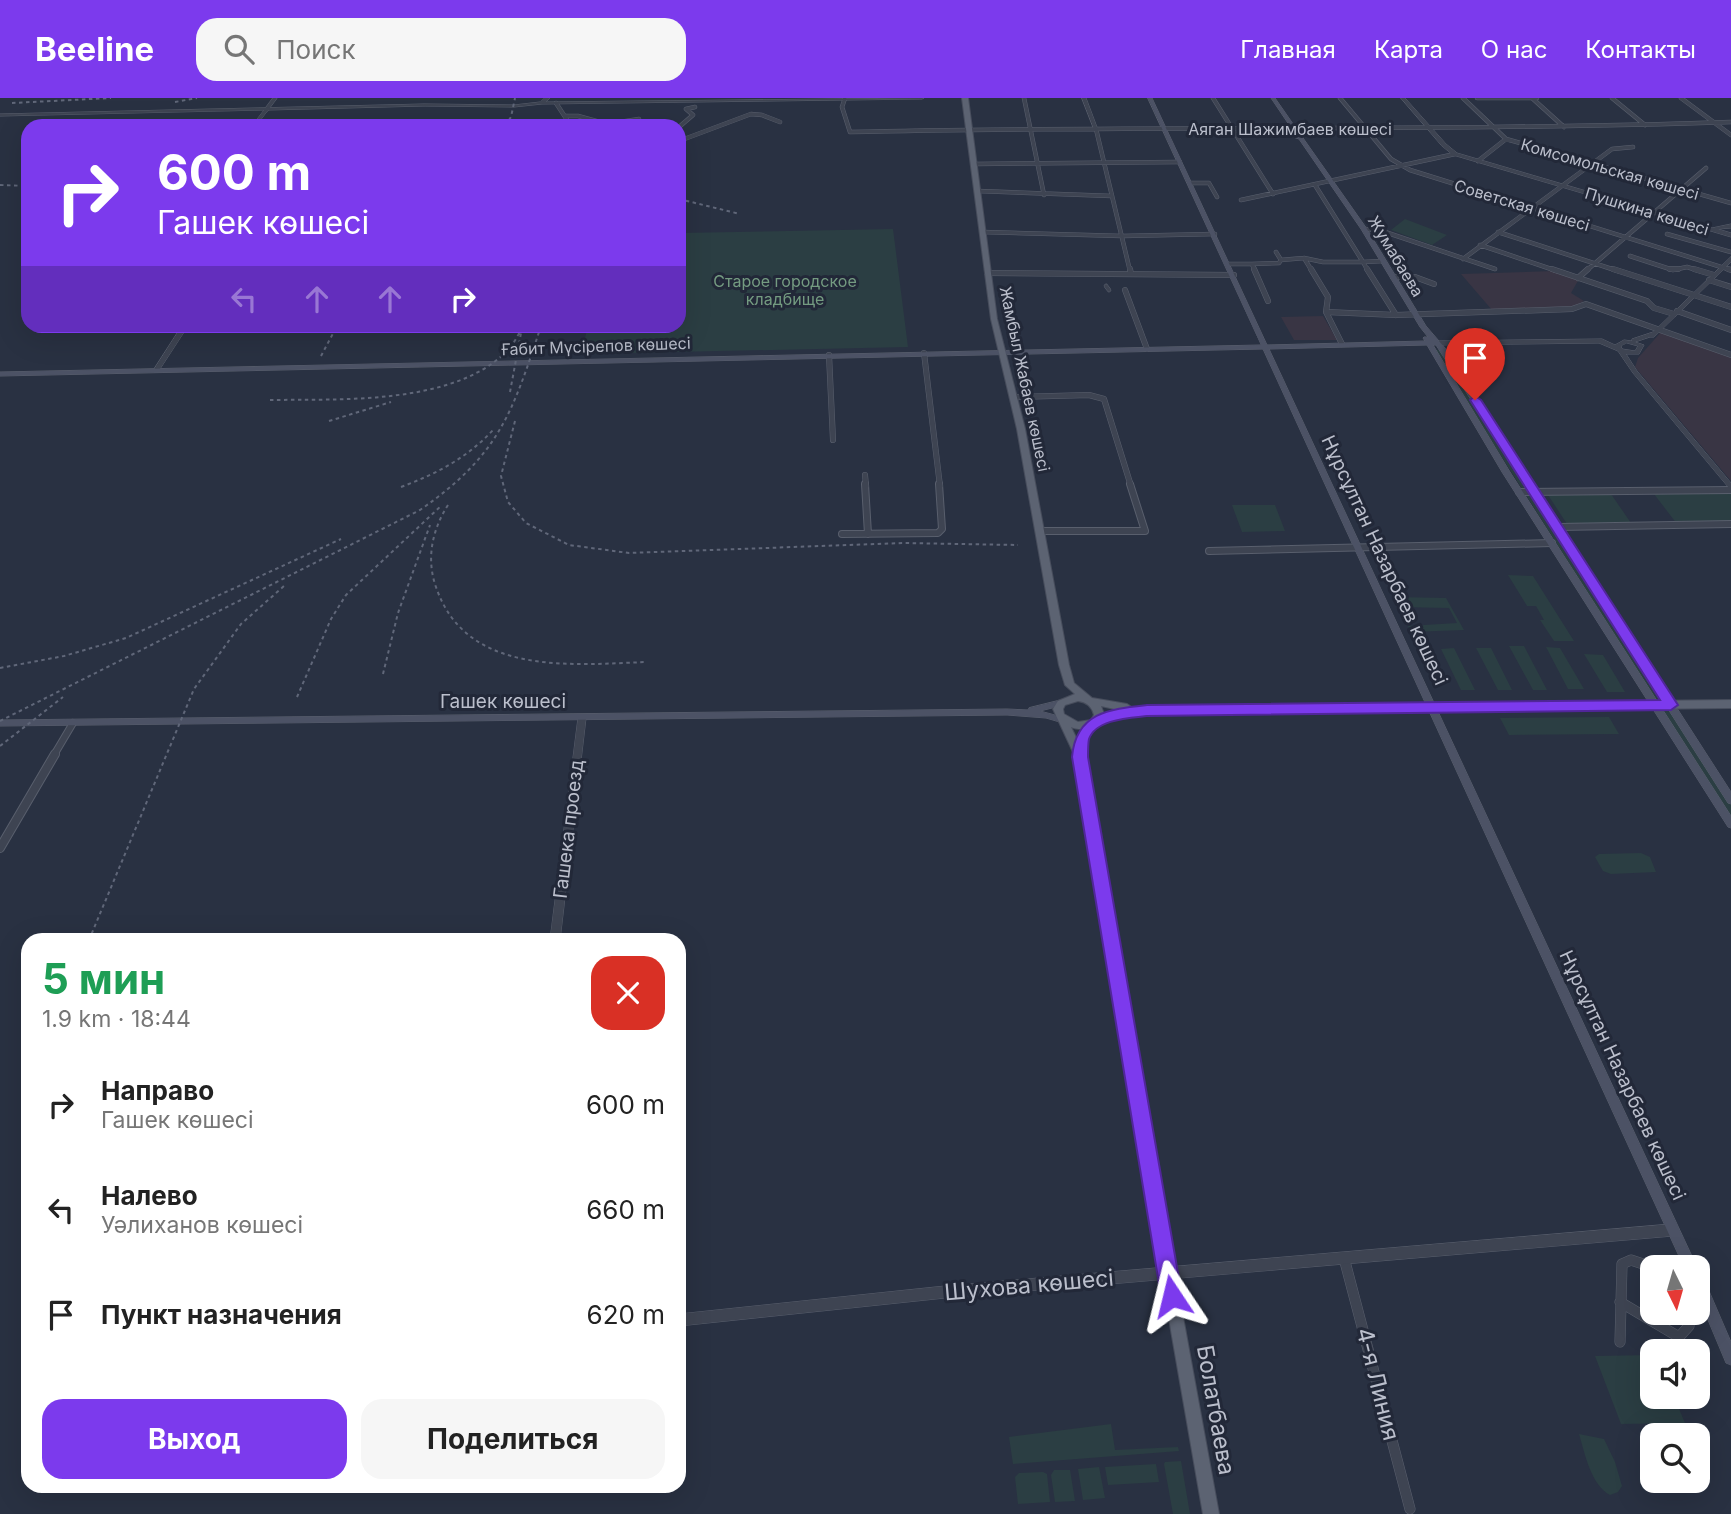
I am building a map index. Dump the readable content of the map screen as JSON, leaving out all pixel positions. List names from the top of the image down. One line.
{"streets":{"main road":["Жумабаева","Ғабит Мүсірепов көшесі","Жамбыл Жабаев көшесі","Нұрсұлтан Назарбаев көшесі","Гашек көшесі","Болатбаева"],"street":["Аяган Шажимбаев көшесі","Комсомольская көшесі","Советская көшесі","Пушкина көшесі","Гашека проезд","Шухова көшесі","4-я Линия"]},"crossings":[["Аяган Шажимбаев көшесі","Комсомольская көшесі"],["Аяган Шажимбаев көшесі","Советская көшесі"],["Аяган Шажимбаев көшесі","Жумабаева"],["Аяган Шажимбаев көшесі","Жамбыл Жабаев көшесі"],["Аяган Шажимбаев көшесі","Нұрсұлтан Назарбаев көшесі"],["Ғабит Мүсірепов көшесі","Жамбыл Жабаев көшесі"],["Ғабит Мүсірепов көшесі","Нұрсұлтан Назарбаев көшесі"],["Нұрсұлтан Назарбаев көшесі","Шухова көшесі"],["Гашек көшесі","Гашека проезд"],["Шухова көшесі","4-я Линия"],["Шухова көшесі","Болатбаева"]],"parks":["Старое городское кладбище"],"north":"bottom","page":{"header":"Beeline","search":"Поиск","nav":["Главная","Карта","О нас","Контакты"],"turn":["600 m","Гашек көшесі"],"heading":["5 мин","1.9 km · 18:44"],"list":[{"name":"Направо","note":"Гашек көшесі","value":"600 m"},{"name":"Налево","note":"Уәлиханов көшесі","value":"660 m"},{"name":"Пункт назначения","value":"620 m"}],"buttons":["Выход","Поделиться"]}}
